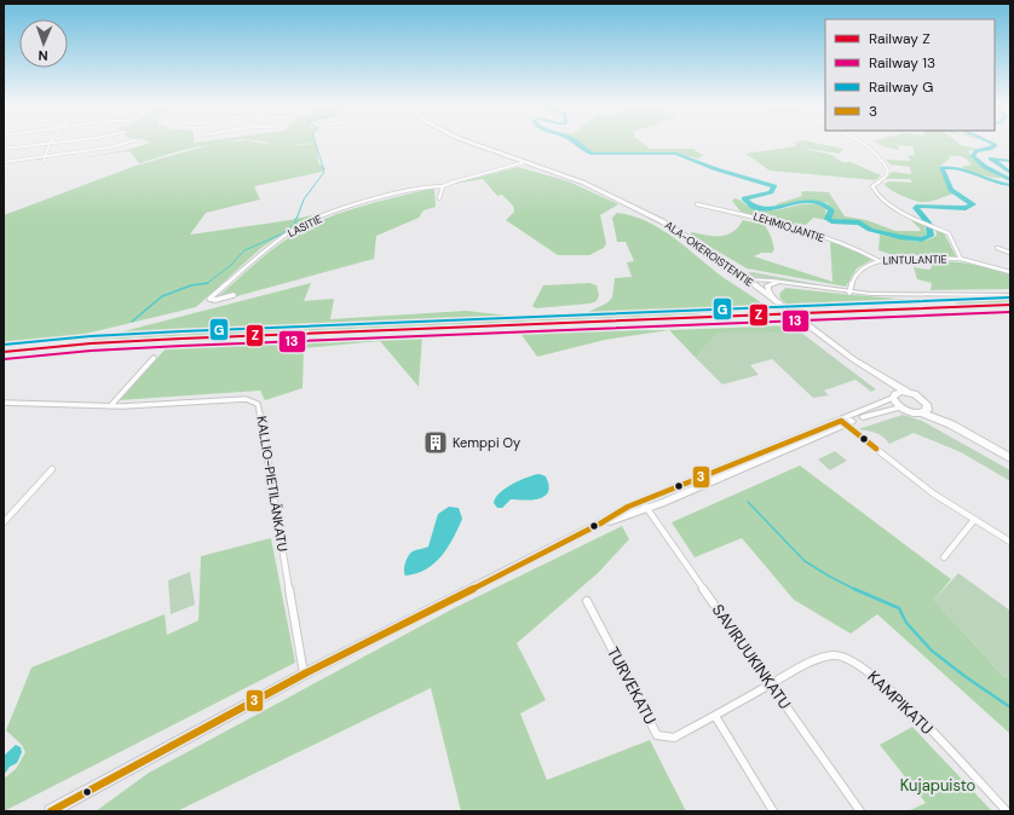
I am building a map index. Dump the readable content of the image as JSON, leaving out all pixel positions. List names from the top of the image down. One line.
{"streets":{"main road":["ALA-OKEROISTENTIE"],"street":["LASITIE","LEHMIOJANTIE","LINTULANTIE","KALLIO-PIETILÄNKATU","SAVIRUUKINKATU","TURVEKATU","KAMPIKATU"]},"crossings":[["LASITIE","ALA-OKEROISTENTIE"],["LEHMIOJANTIE","LINTULANTIE"],["SAVIRUUKINKATU","TURVEKATU"],["SAVIRUUKINKATU","KAMPIKATU"],["TURVEKATU","KAMPIKATU"]],"parks":["Kujapuisto"],"places":{"building":["Kemppi Oy"]},"lines":["rail line G","rail line Z","rail line 13","transit line 3"],"legend":["Railway Z","Railway 13","Railway G","3"],"north":"bottom"}
